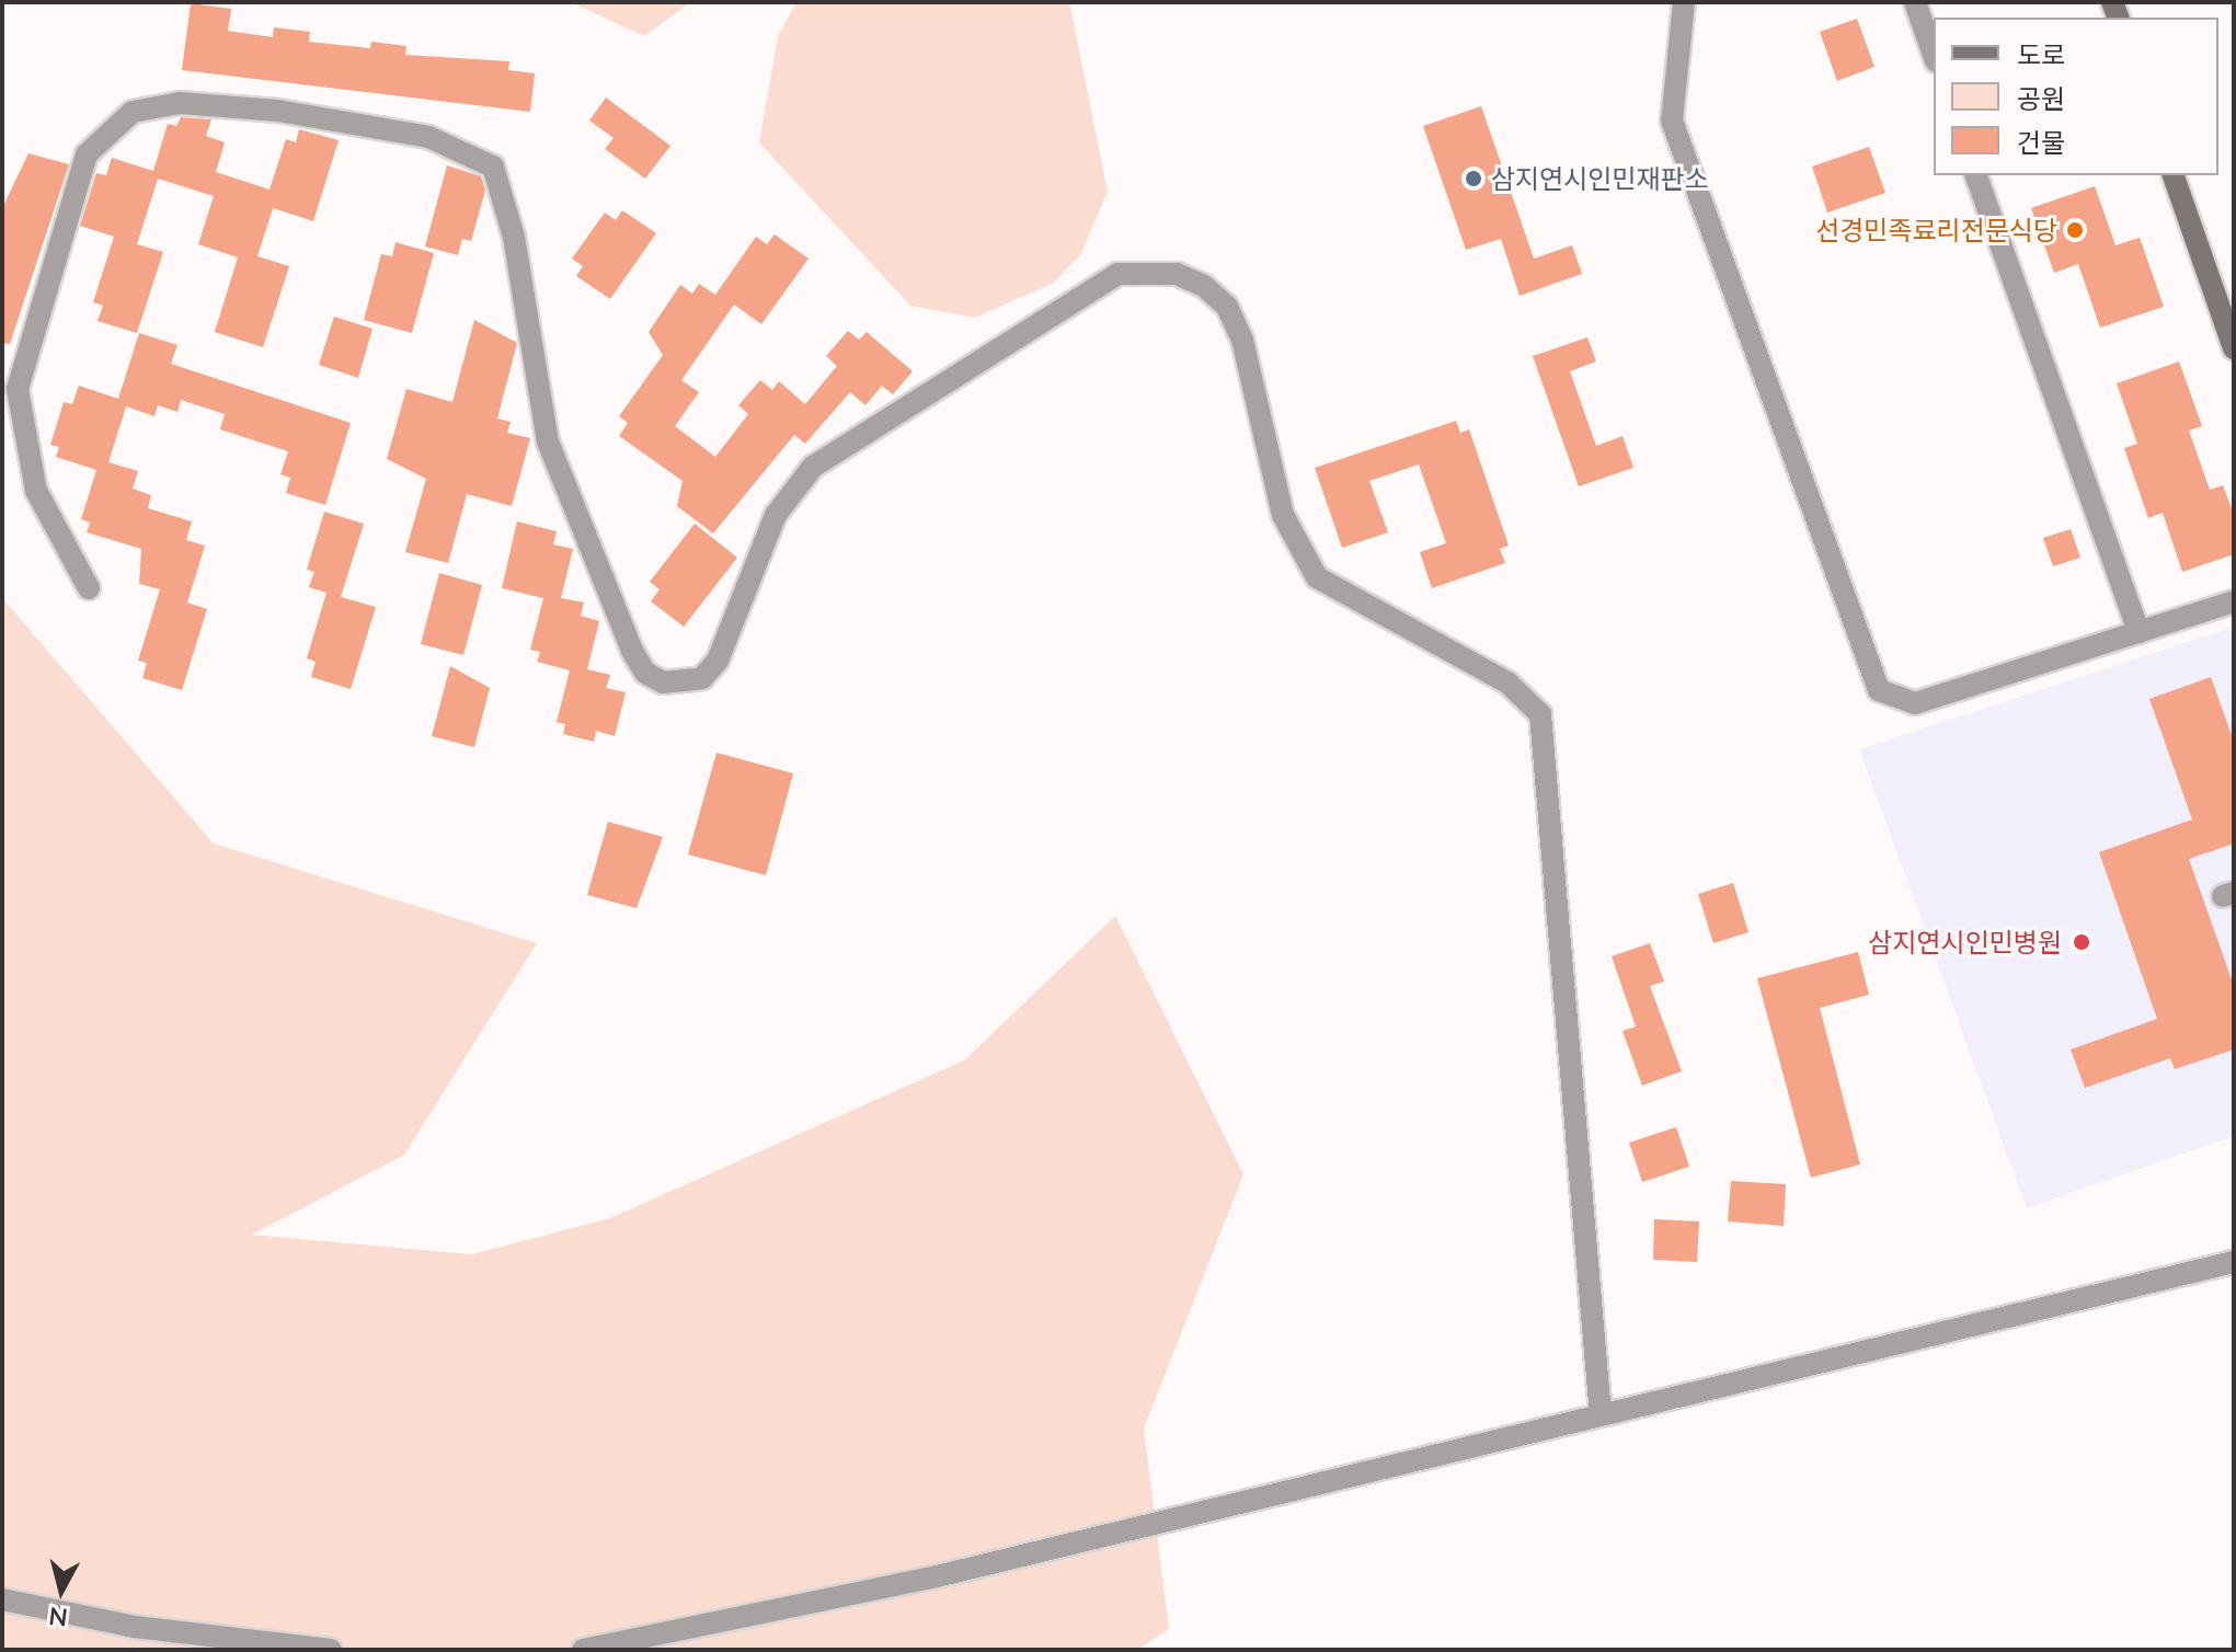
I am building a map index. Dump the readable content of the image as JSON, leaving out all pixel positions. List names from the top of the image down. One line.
{"places":["삼지연시인민재판소","선경민족료리전문식당","삼지연시인민병원"],"legend":["도로","공원","건물"],"north":"bottom"}
